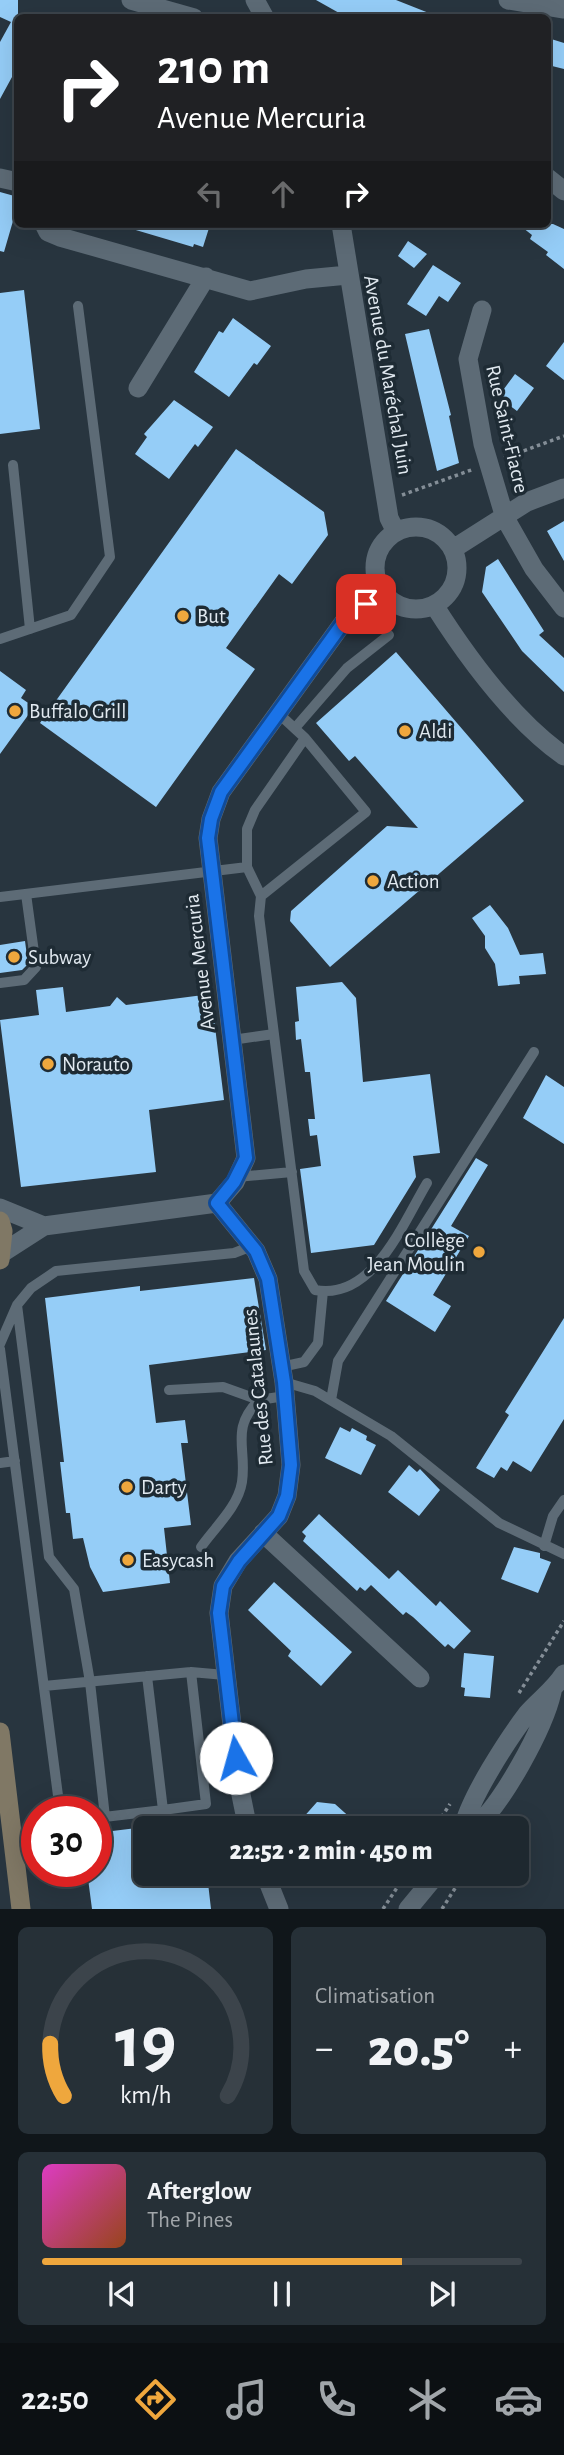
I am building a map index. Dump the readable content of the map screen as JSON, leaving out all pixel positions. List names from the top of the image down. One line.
{"streets":{"street":["Avenue du Maréchal Juin","Rue Saint-Fiacre","Avenue Mercuria","Rue des Catalaunes"]},"crossings":[["Avenue du Maréchal Juin","Rue Saint-Fiacre"],["Avenue du Maréchal Juin","Avenue Mercuria"],["Rue Saint-Fiacre","Avenue Mercuria"],["Avenue Mercuria","Rue des Catalaunes"]],"places":["But","Buffalo Grill","Aldi","Action","Subway","Norauto","Collège Jean Moulin","Darty","Easycash"],"page":{"turn":["210 m","Avenue Mercuria"],"limit":"30","trip":"22:52 · 2 min · 450 m","tile":"Climatisation","heat":["−","20.5°","+"],"song":["Afterglow","The Pines"],"tabs":"22:50","gauge":["19","km/h"]}}
